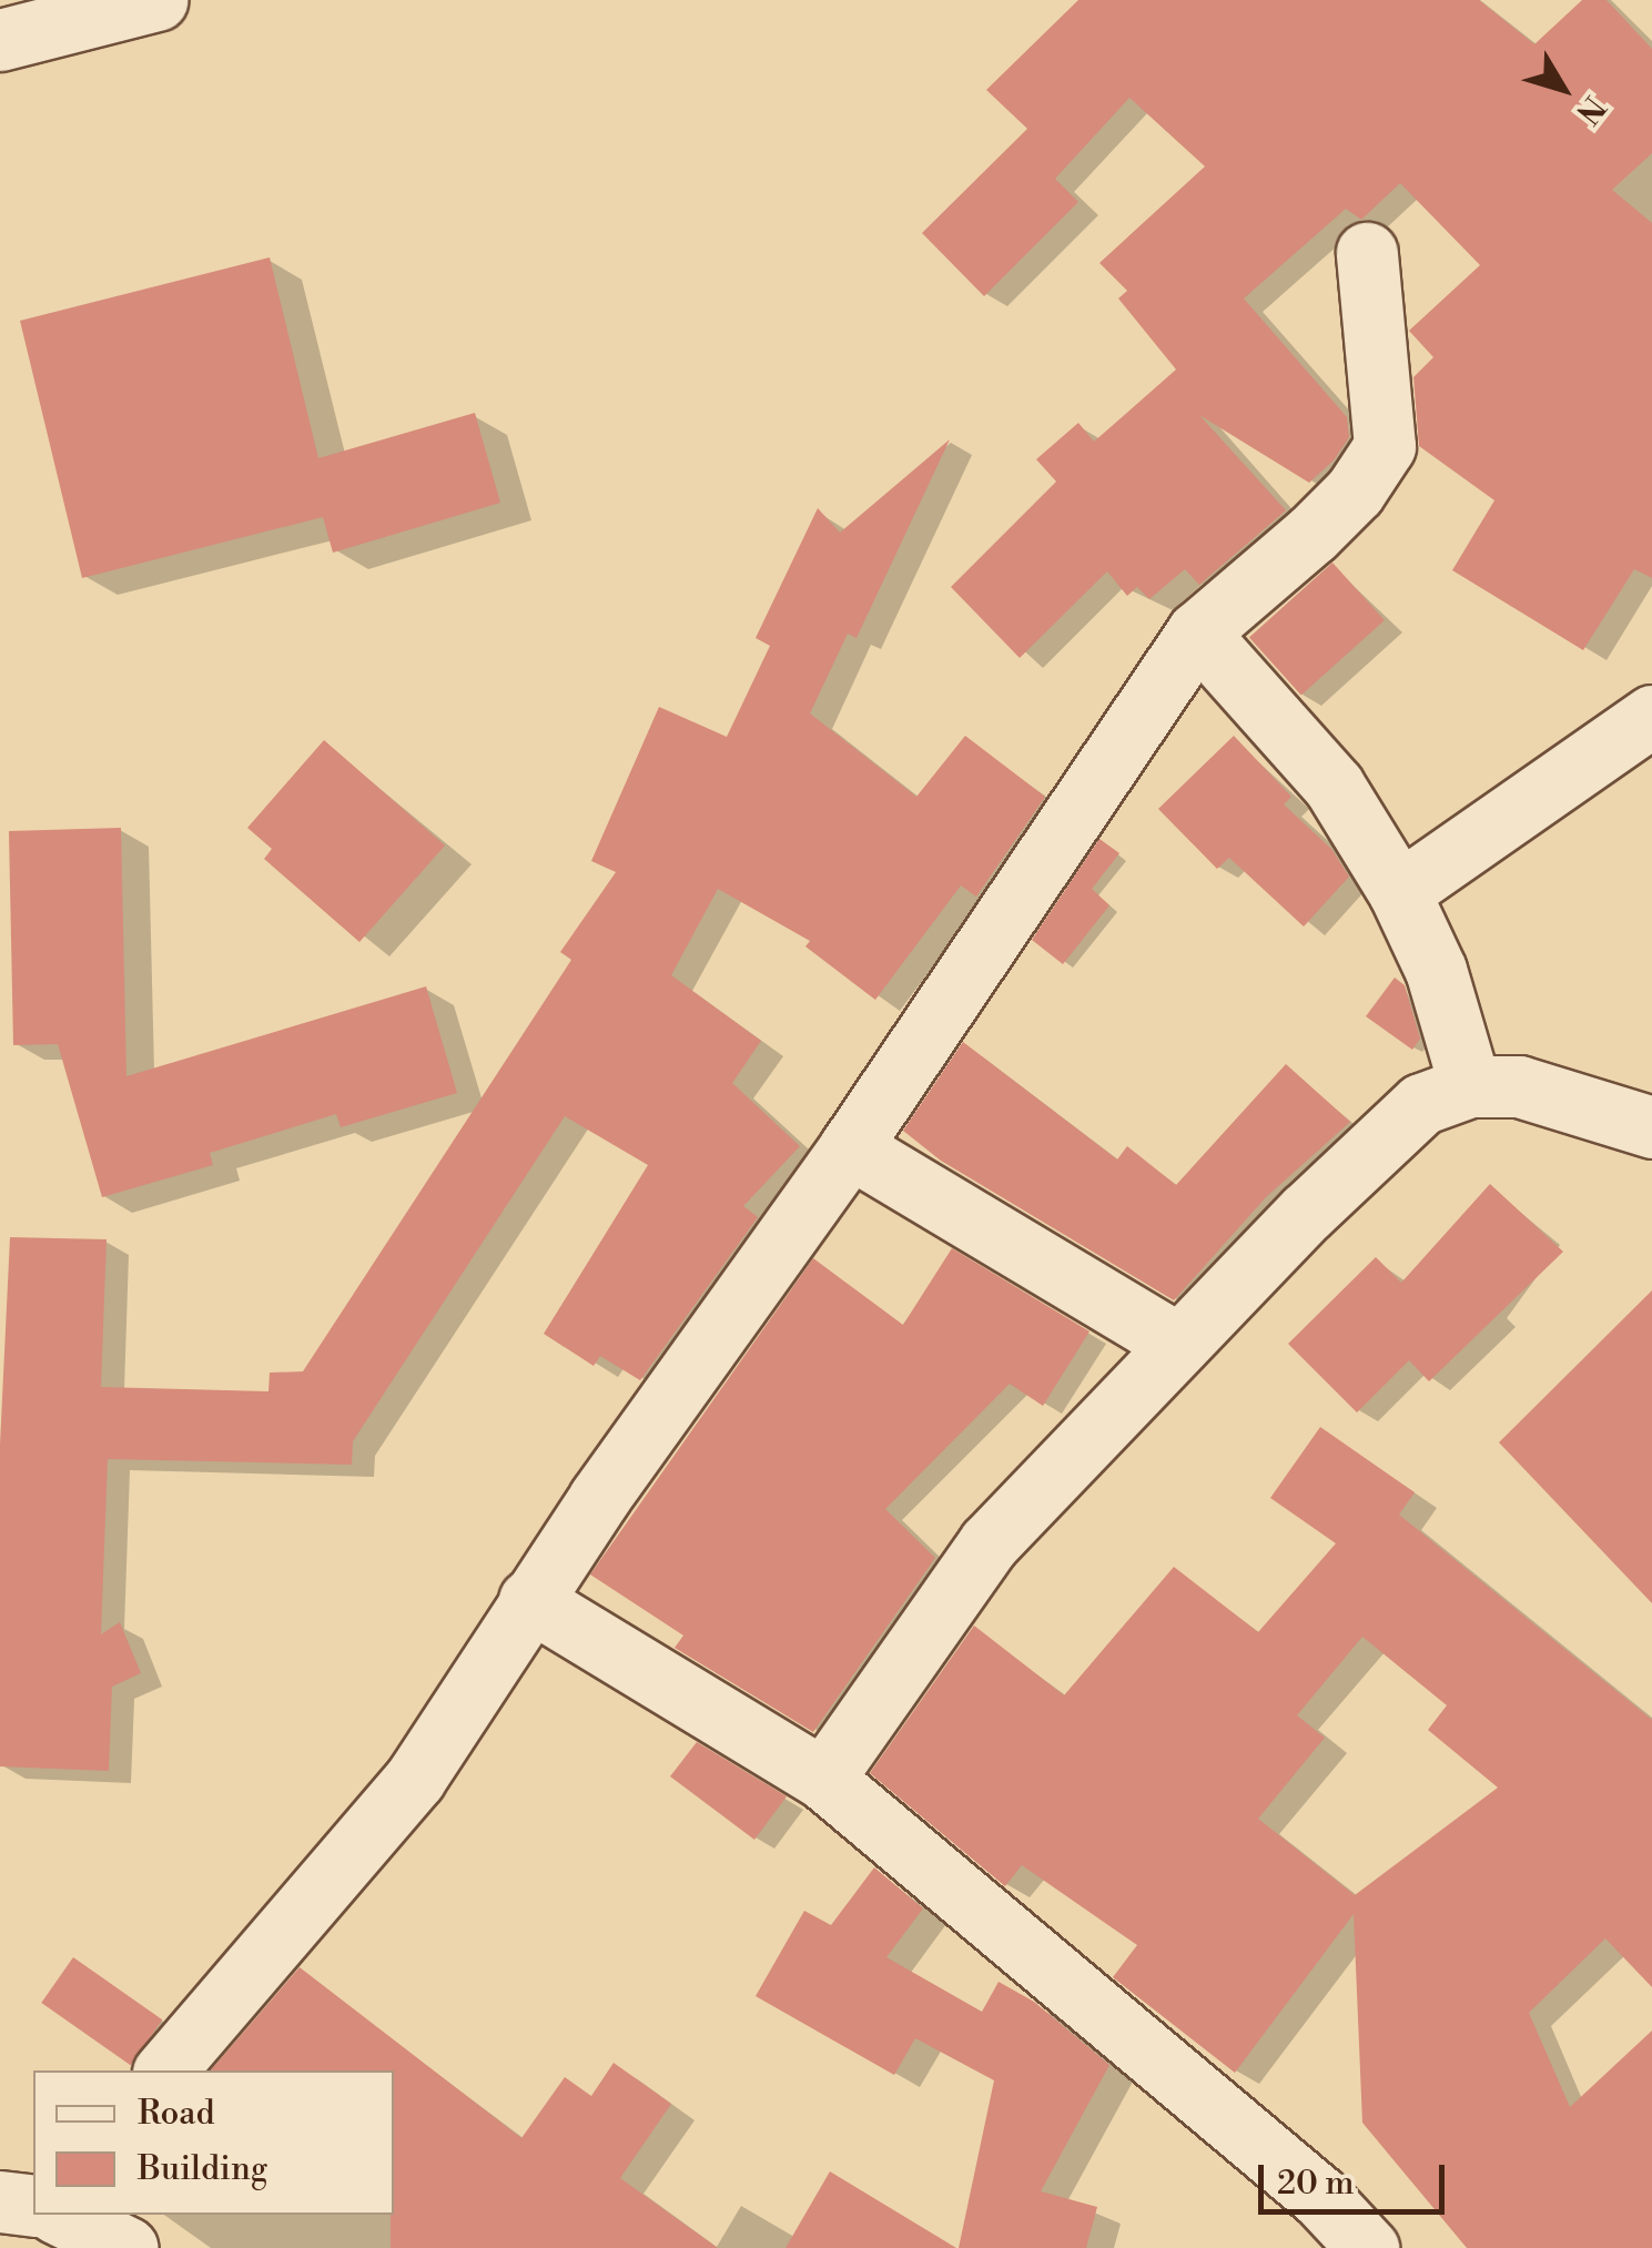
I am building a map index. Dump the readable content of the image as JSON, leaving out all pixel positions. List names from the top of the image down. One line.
{"legend":["Road","Building"],"scale_bar":"20 m","north":"bottom right"}
